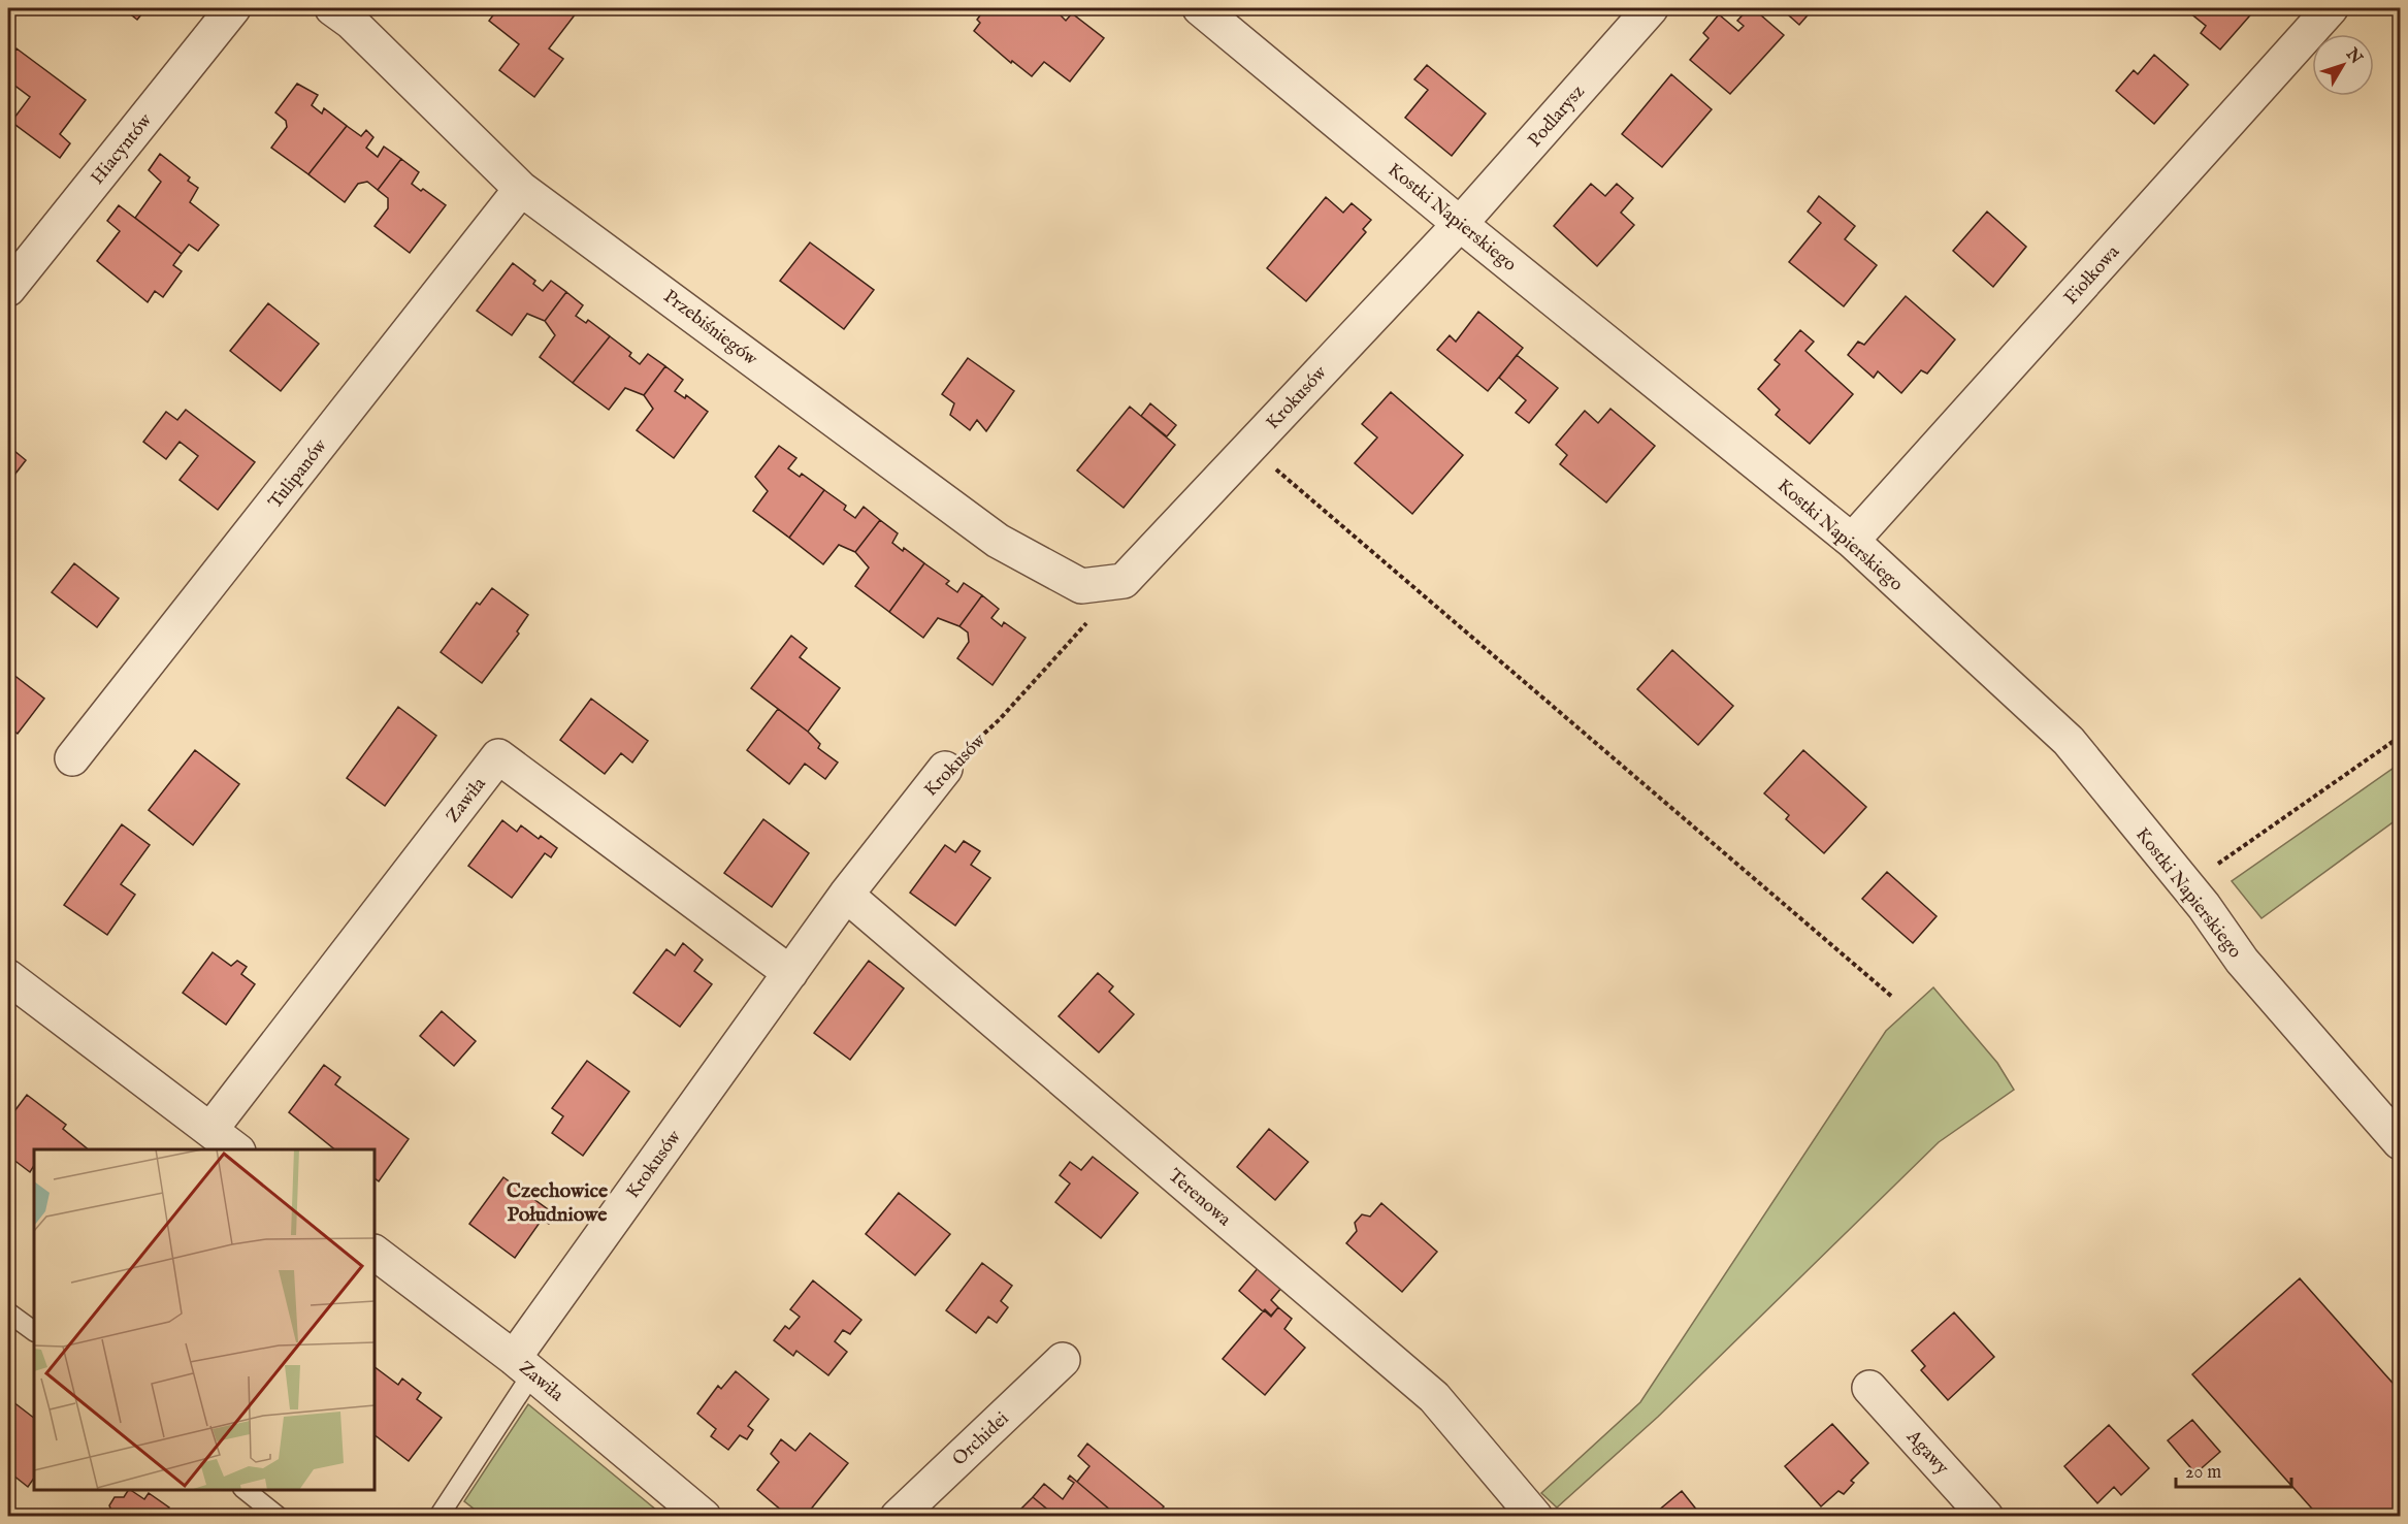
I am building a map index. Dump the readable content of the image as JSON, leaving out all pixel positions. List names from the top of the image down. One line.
{"streets":{"street":["Podlarysz","Hiacyntów","Kostki Napierskiego","Fiołkowa","Przebiśniegów","Krokusów","Tulipanów","Zawiła","Terenowa","Orchidei","Agawy"]},"crossings":[["Podlarysz","Kostki Napierskiego"],["Podlarysz","Krokusów"],["Kostki Napierskiego","Fiołkowa"],["Kostki Napierskiego","Krokusów"],["Przebiśniegów","Krokusów"],["Przebiśniegów","Tulipanów"],["Krokusów","Zawiła"],["Krokusów","Terenowa"]],"districts":["Czechowice Południowe"],"scale_bar":"20 m","north":"top right"}
